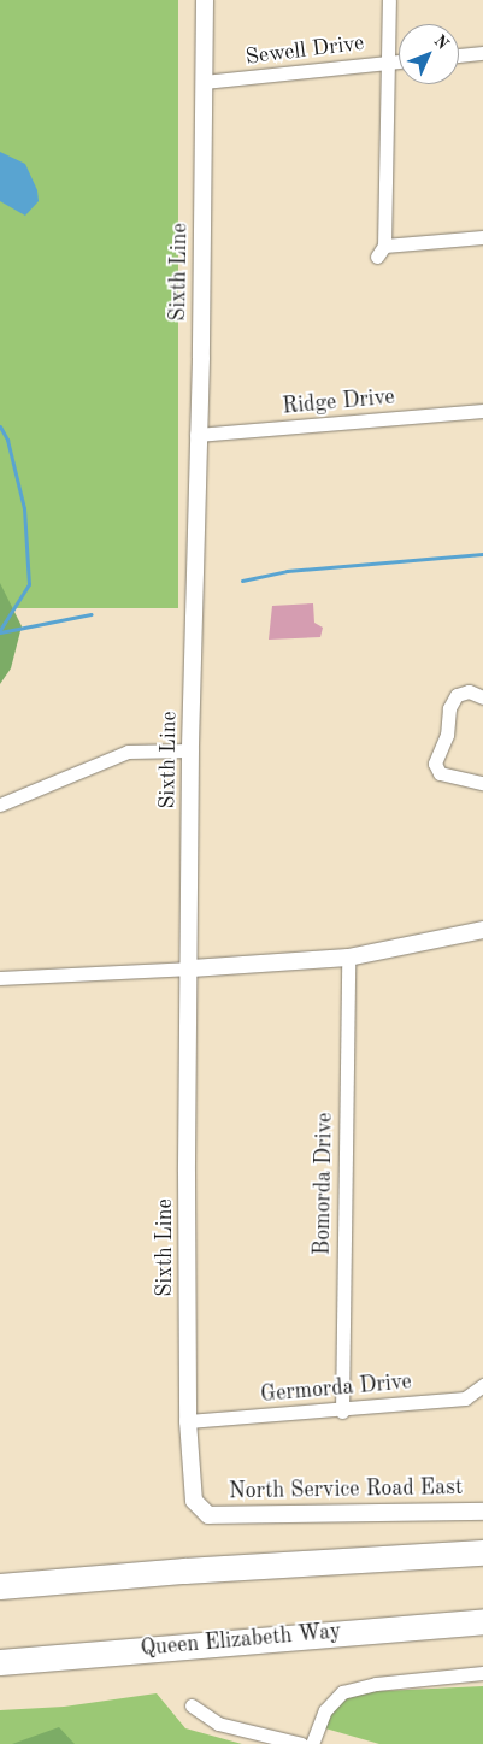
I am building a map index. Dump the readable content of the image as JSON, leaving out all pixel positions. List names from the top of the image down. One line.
{"streets":{"highway":["Queen Elizabeth Way"],"street":["Sewell Drive","Sixth Line","Ridge Drive","Bomorda Drive","Germorda Drive","North Service Road East"]},"crossings":[["Sewell Drive","Sixth Line"],["Sixth Line","Ridge Drive"],["Sixth Line","Germorda Drive"],["Sixth Line","North Service Road East"],["Bomorda Drive","Germorda Drive"]],"north":"top right"}
